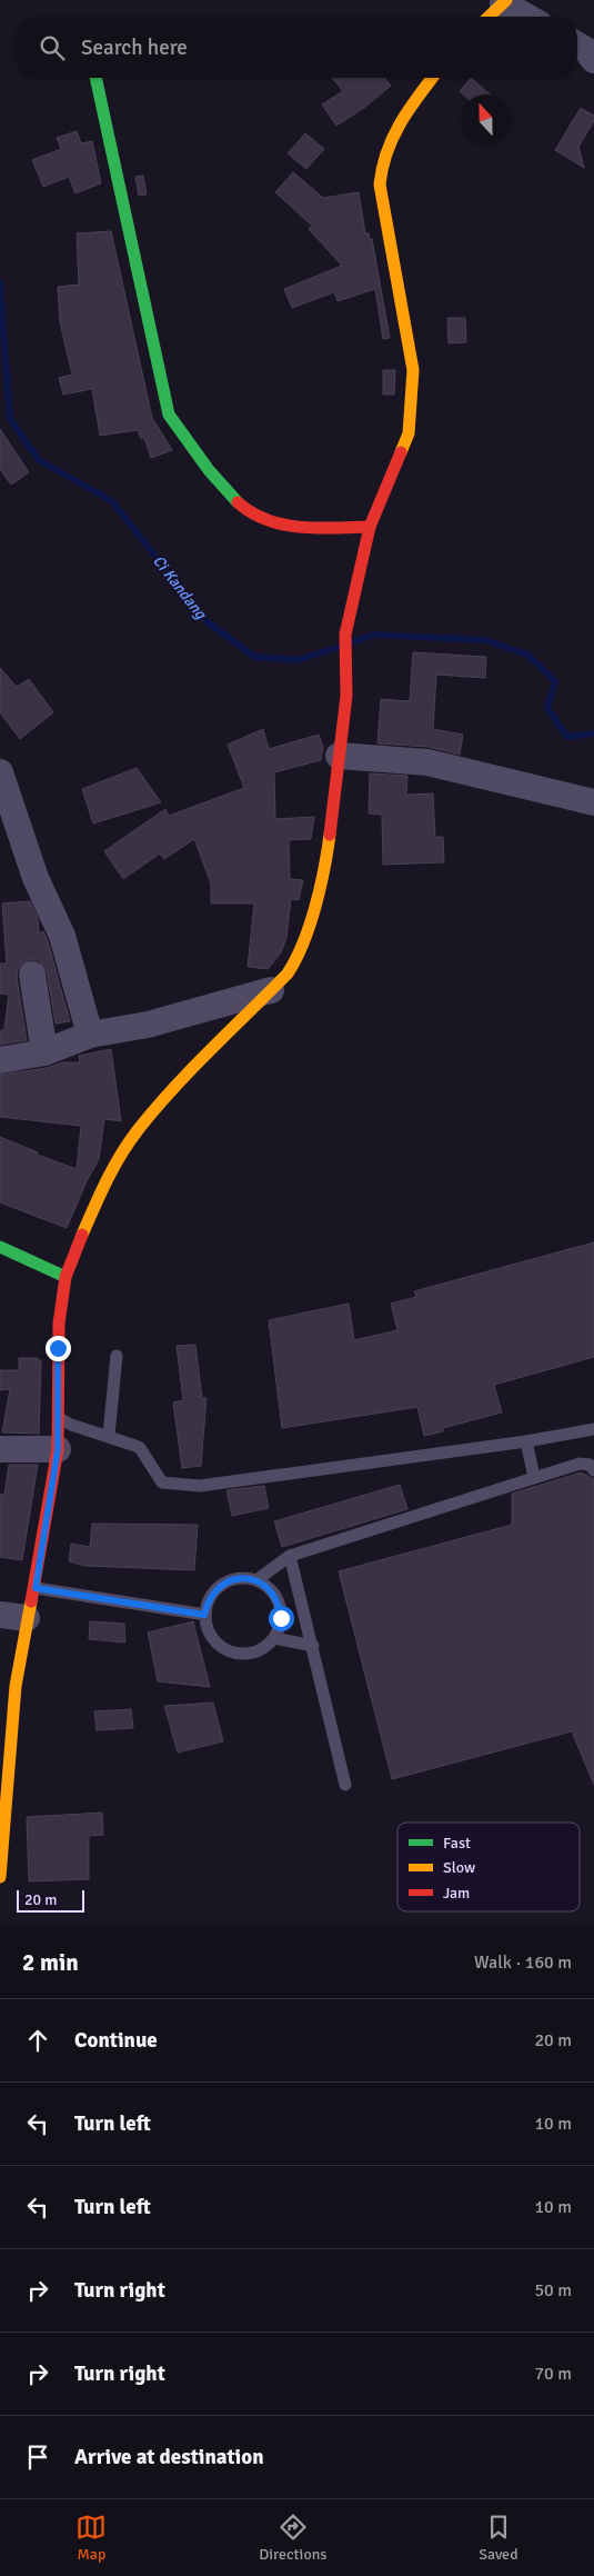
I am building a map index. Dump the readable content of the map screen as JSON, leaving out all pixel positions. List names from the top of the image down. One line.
{"water":["Ci Kandang"],"legend":["Fast","Slow","Jam"],"scale_bar":"20 m","north":"top","page":{"search":"Search here","scale":"20 m","heading":["2 min","Walk · 160 m"],"list":[["Continue","20 m"],["Turn left","10 m"],["Turn left","10 m"],["Turn right","50 m"],["Turn right","70 m"],"Arrive at destination"],"nav":["Map","Directions","Saved"]}}
